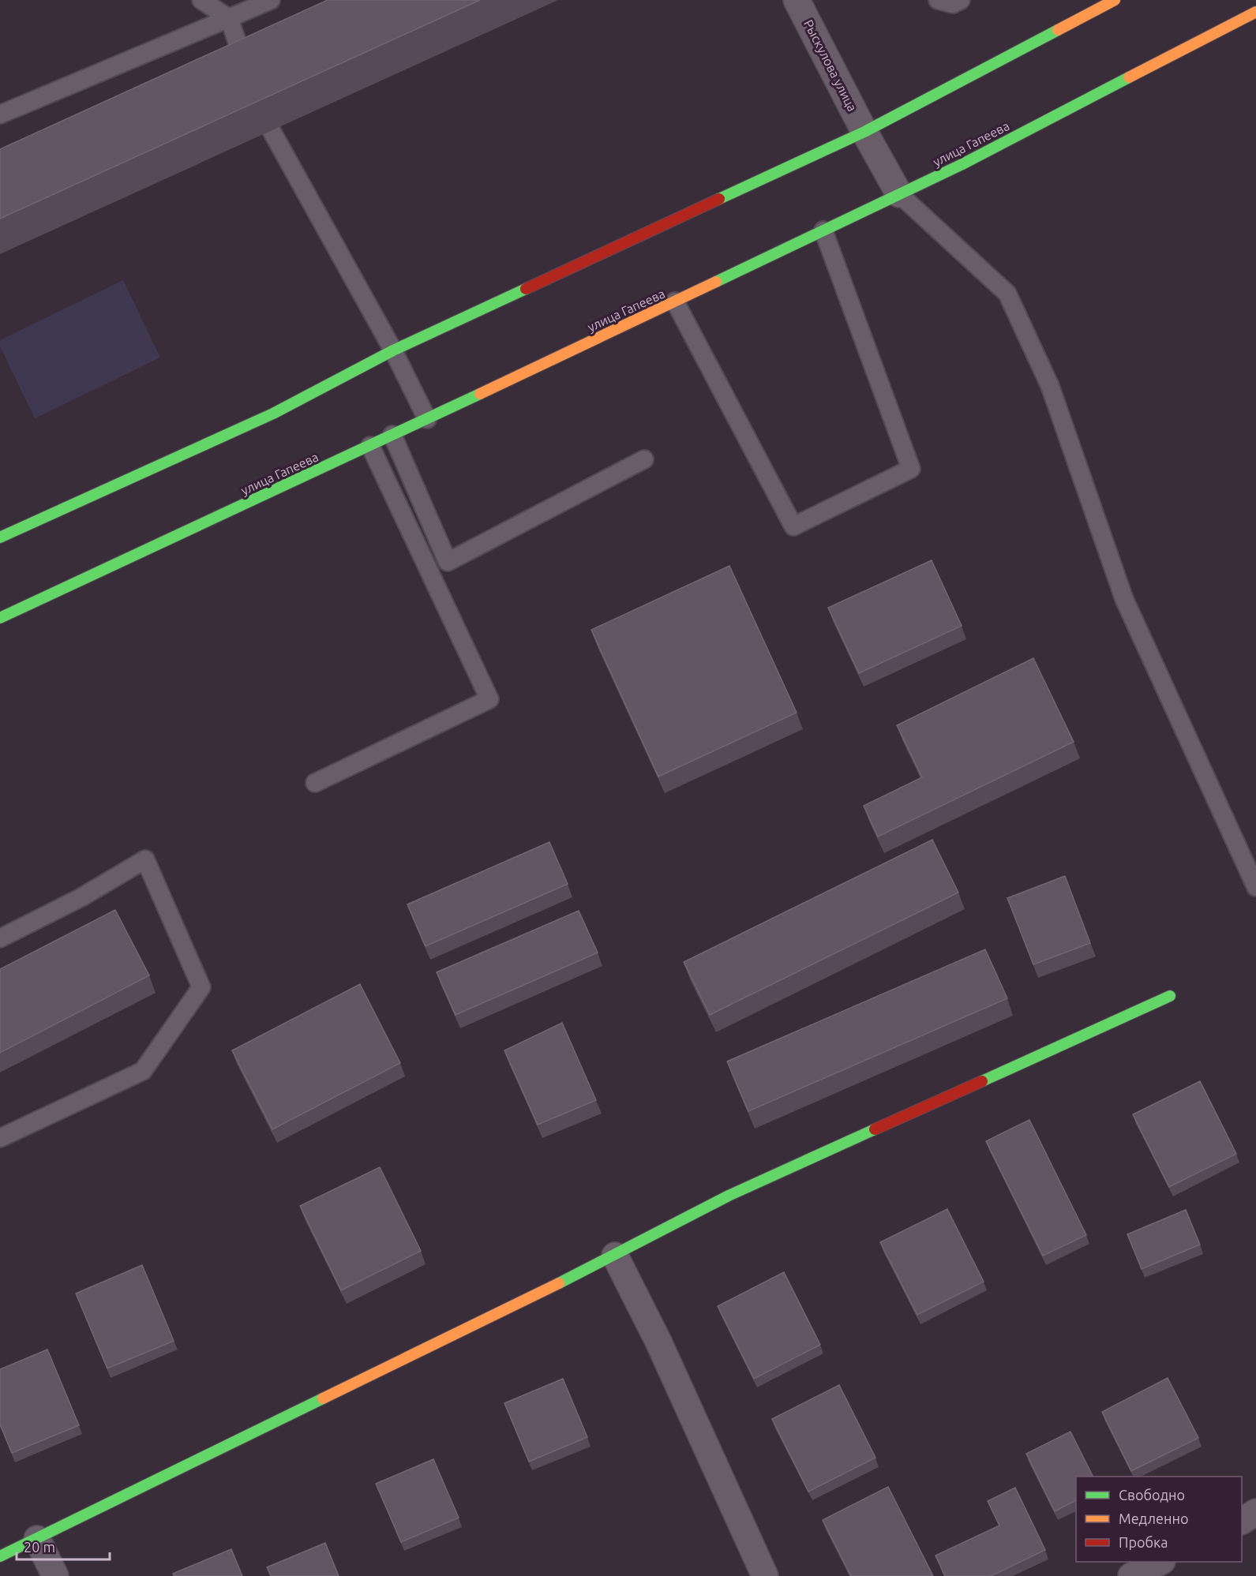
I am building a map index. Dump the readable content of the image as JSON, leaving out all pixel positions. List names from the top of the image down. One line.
{"streets":{"main road":["улица Гапеева"],"street":["Рыскулова улица"]},"crossings":[["Рыскулова улица","улица Гапеева"]],"legend":["Свободно","Медленно","Пробка"],"scale_bar":"20 m"}
